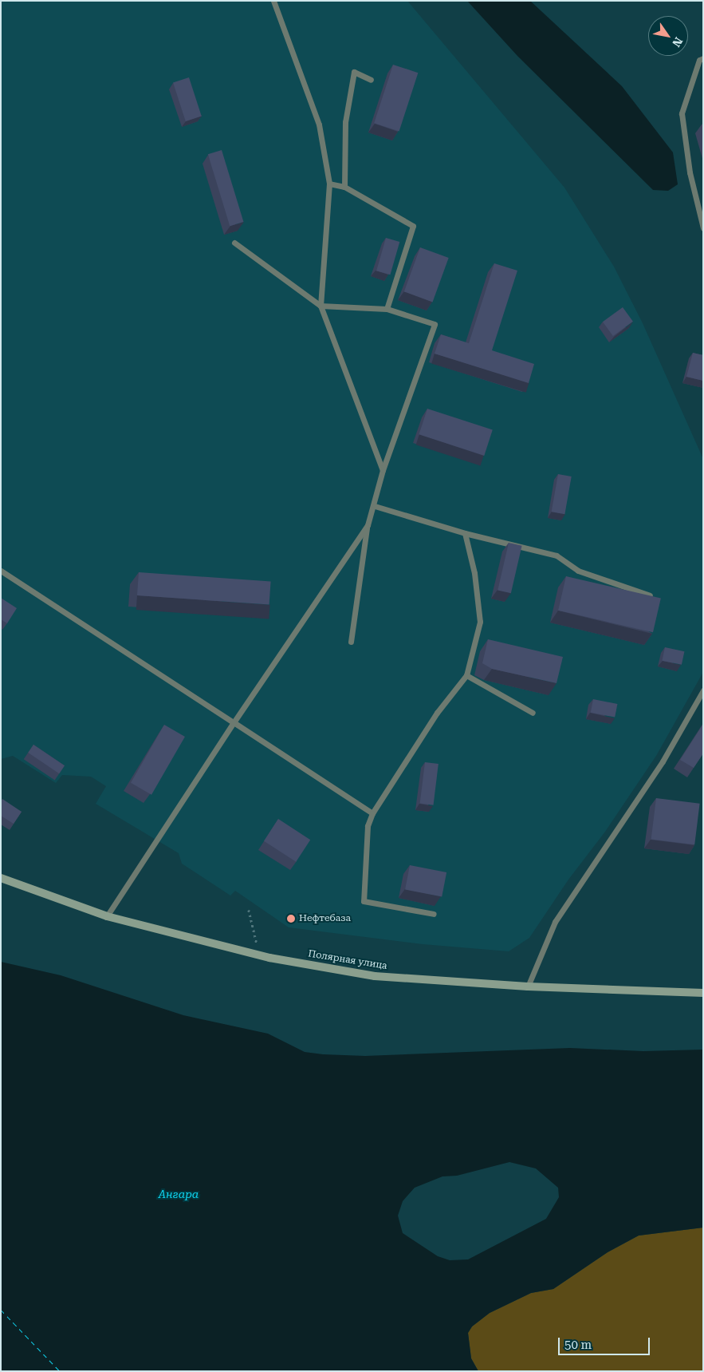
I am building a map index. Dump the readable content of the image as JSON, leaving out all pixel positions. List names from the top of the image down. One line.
{"streets":{"main road":["Полярная улица"]},"water":["Ангара"],"places":["Нефтебаза"],"scale_bar":"50 m","north":"bottom right"}
